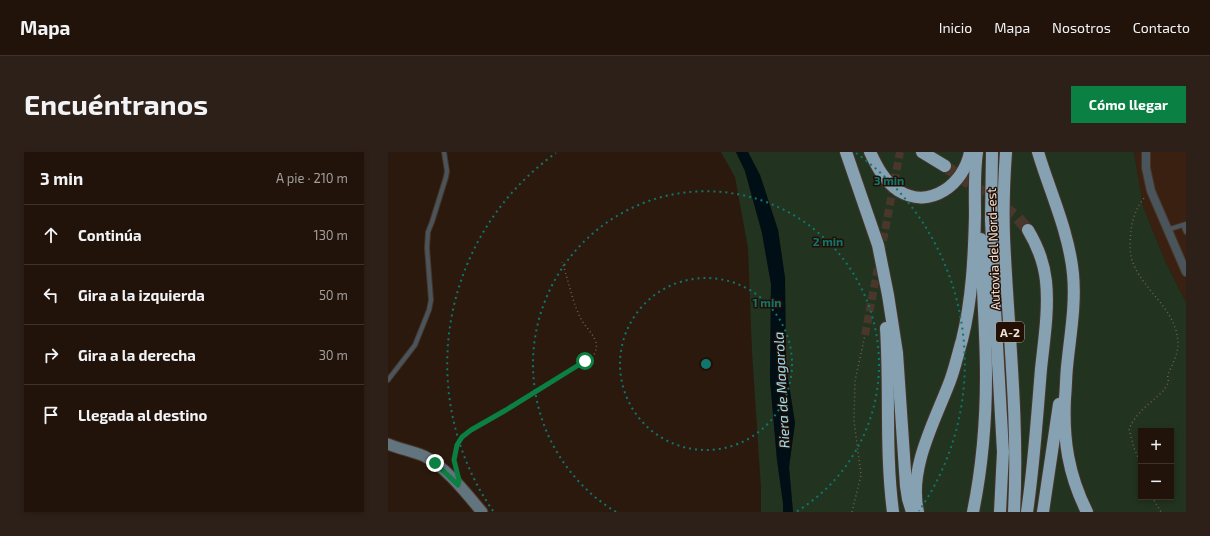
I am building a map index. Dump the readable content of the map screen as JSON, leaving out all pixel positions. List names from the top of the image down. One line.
{"streets":{"highway":["Autovia del Nord-est","A-2"]},"water":["Riera de Magarola"],"page":{"header":"Mapa","nav":["Inicio","Mapa","Nosotros","Contacto"],"buttons":"Cómo llegar","title":"Encuéntranos","heading":["3 min","A pie · 210 m"],"list":[["Continúa","130 m"],["Gira a la izquierda","50 m"],["Gira a la derecha","30 m"],"Llegada al destino"],"map_buttons":["+","−"]},"rings":["3 min","2 min","1 min"]}
